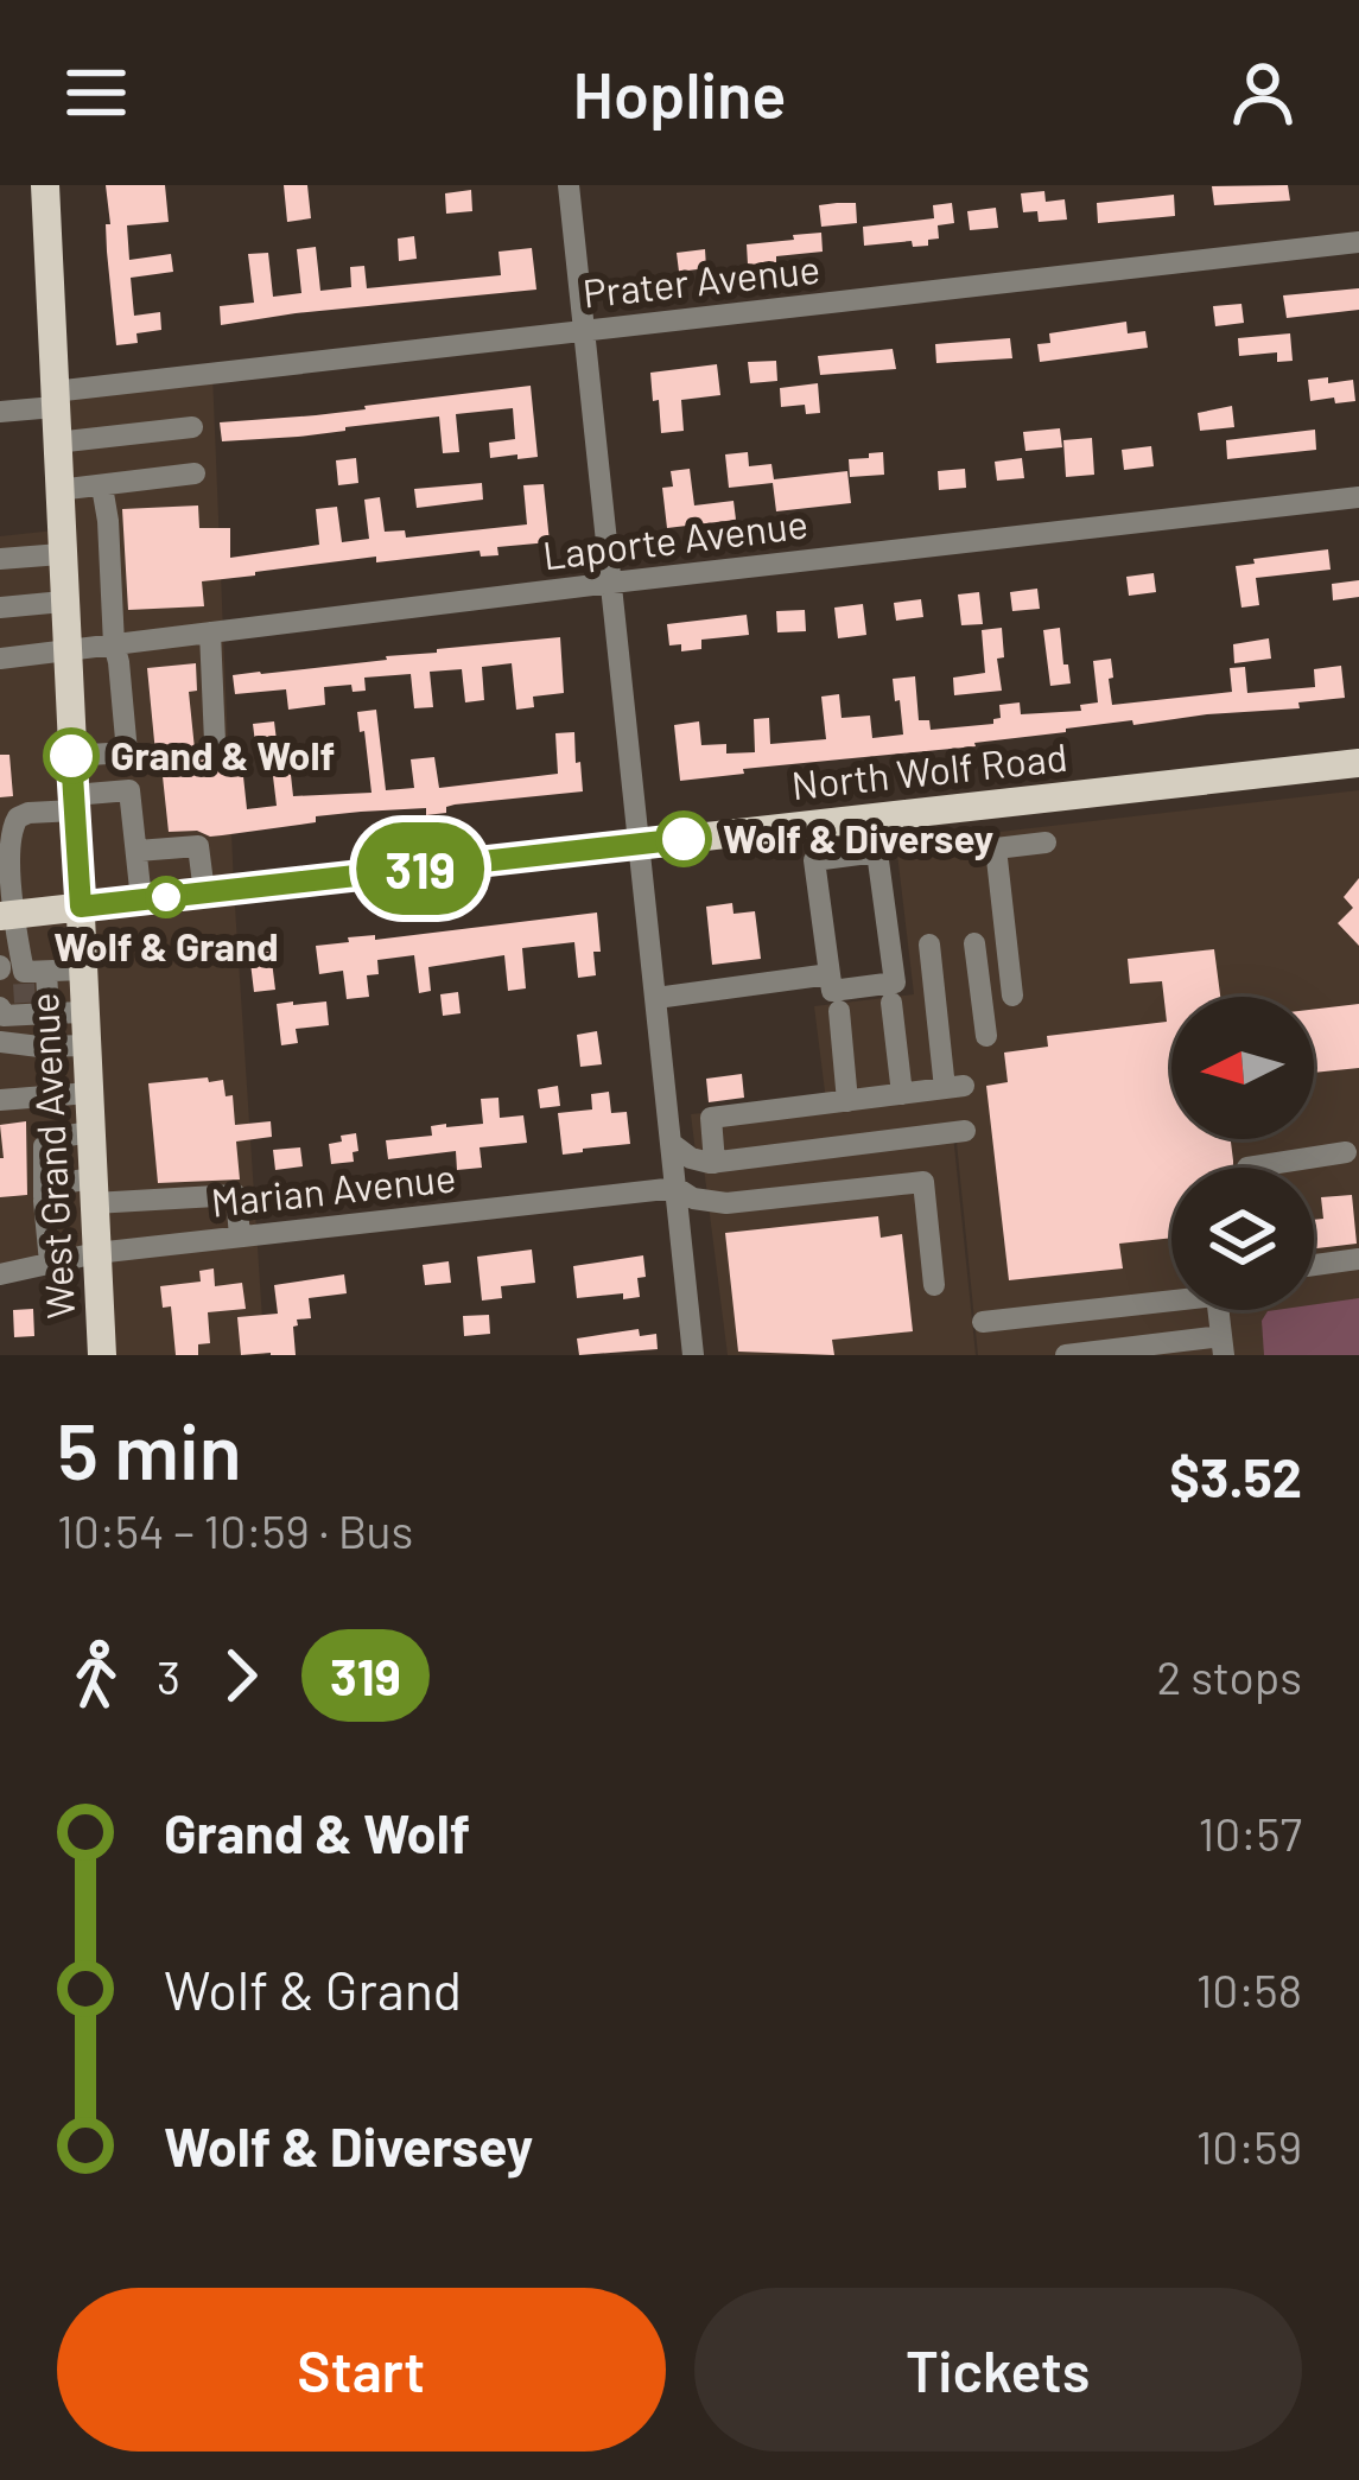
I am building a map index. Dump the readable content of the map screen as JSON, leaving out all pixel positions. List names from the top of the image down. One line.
{"streets":{"main road":["North Wolf Road","West Grand Avenue"],"street":["Prater Avenue","Laporte Avenue","Marian Avenue"]},"crossings":[["Prater Avenue","West Grand Avenue"],["Laporte Avenue","West Grand Avenue"],["North Wolf Road","West Grand Avenue"],["West Grand Avenue","Marian Avenue"]],"places":["Grand & Wolf","Wolf & Diversey","Wolf & Grand"],"lines":["bus line 319"],"north":"left","page":{"header":"Hopline","on_map":"319","heading":["5 min","10:54 – 10:59 · Bus","$3.52"],"legs":["3","319","2 stops"],"list":[{"name":"Grand & Wolf","value":"10:57"},{"name":"Wolf & Grand","value":"10:58"},{"name":"Wolf & Diversey","value":"10:59"}],"buttons":["Start","Tickets"]}}
